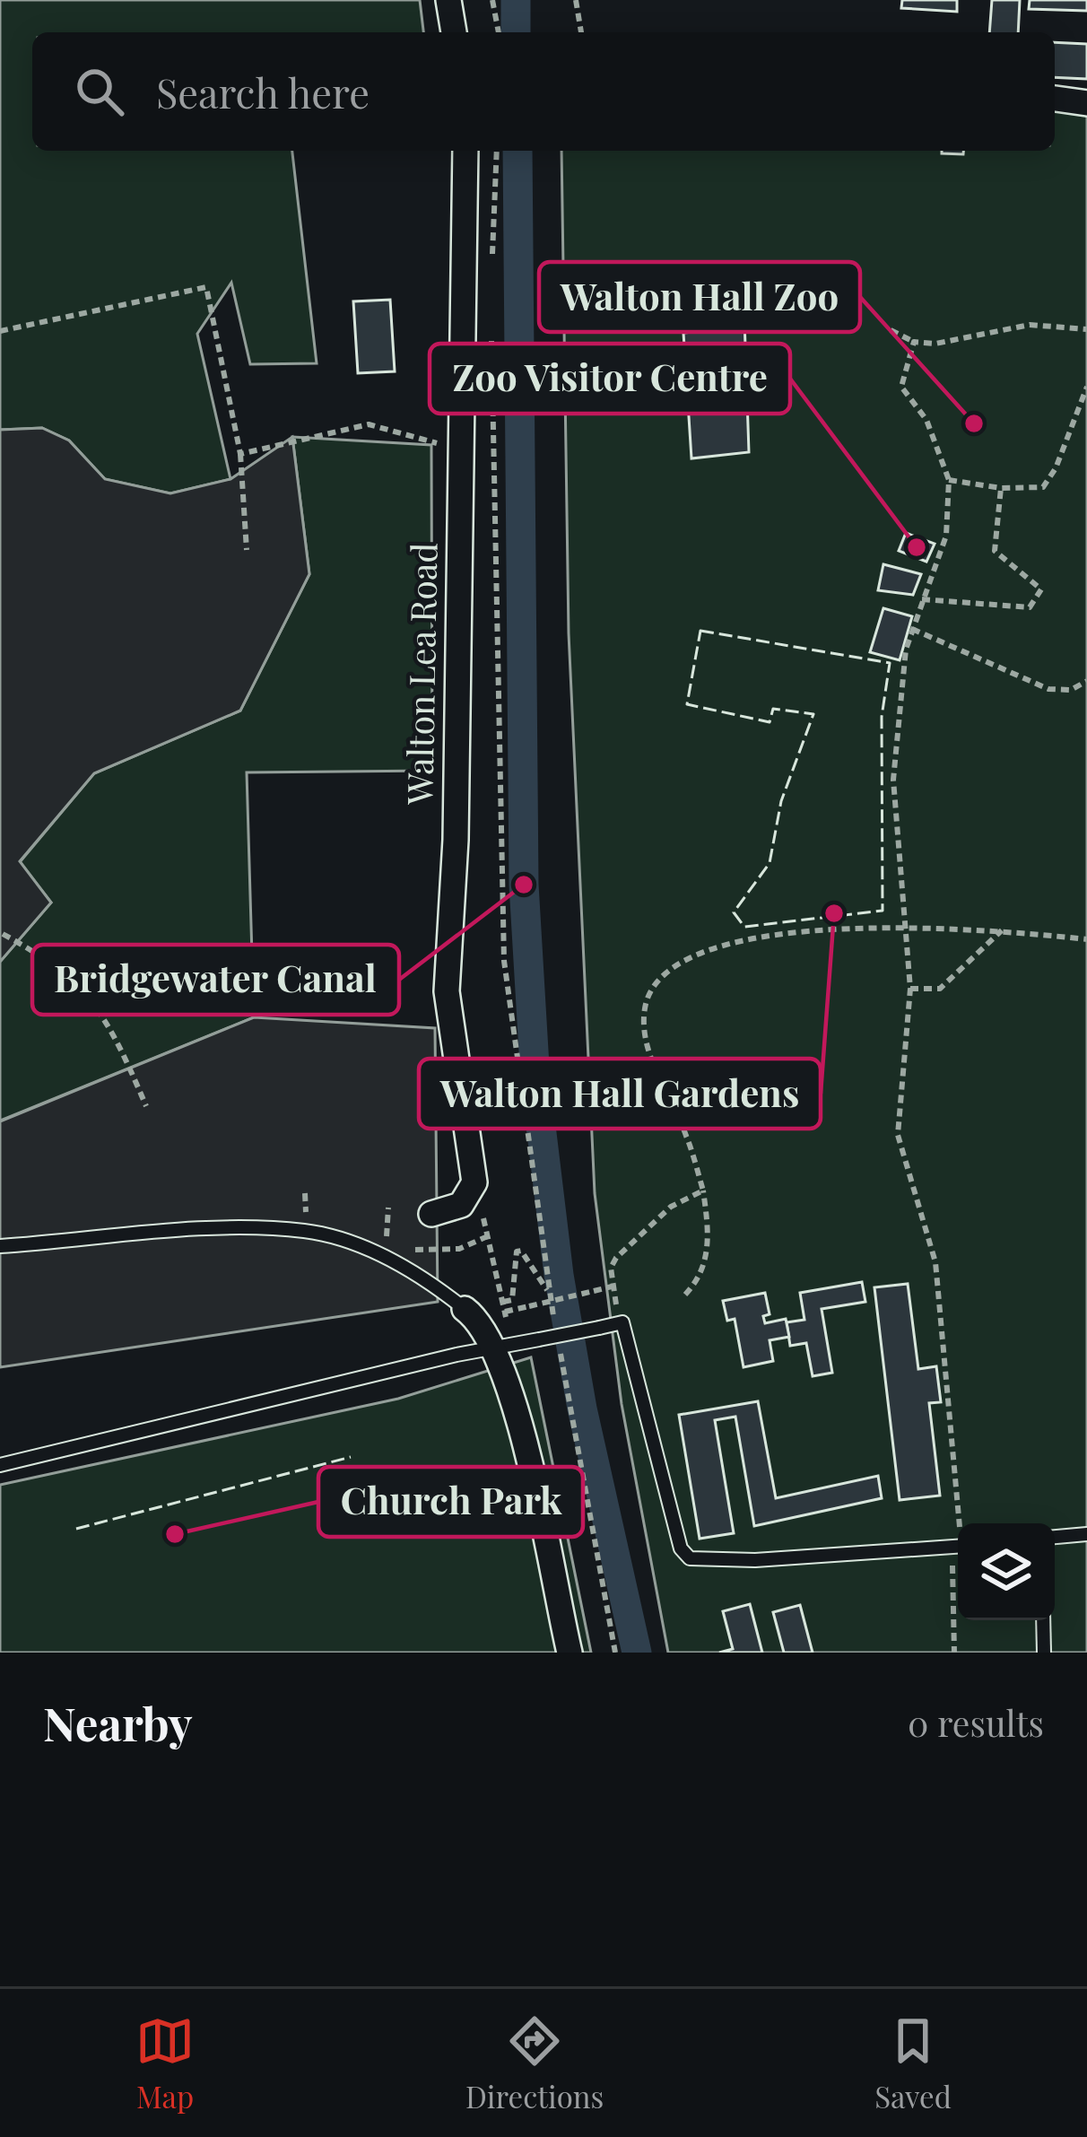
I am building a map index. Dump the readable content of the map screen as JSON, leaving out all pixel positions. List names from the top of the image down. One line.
{"streets":{"street":["Walton Lea Road"]},"places":["Walton Hall Zoo","Zoo Visitor Centre","Bridgewater Canal","Walton Hall Gardens","Church Park"],"page":{"search":"Search here","heading":["Nearby","0 results"],"nav":["Map","Directions","Saved"]}}
